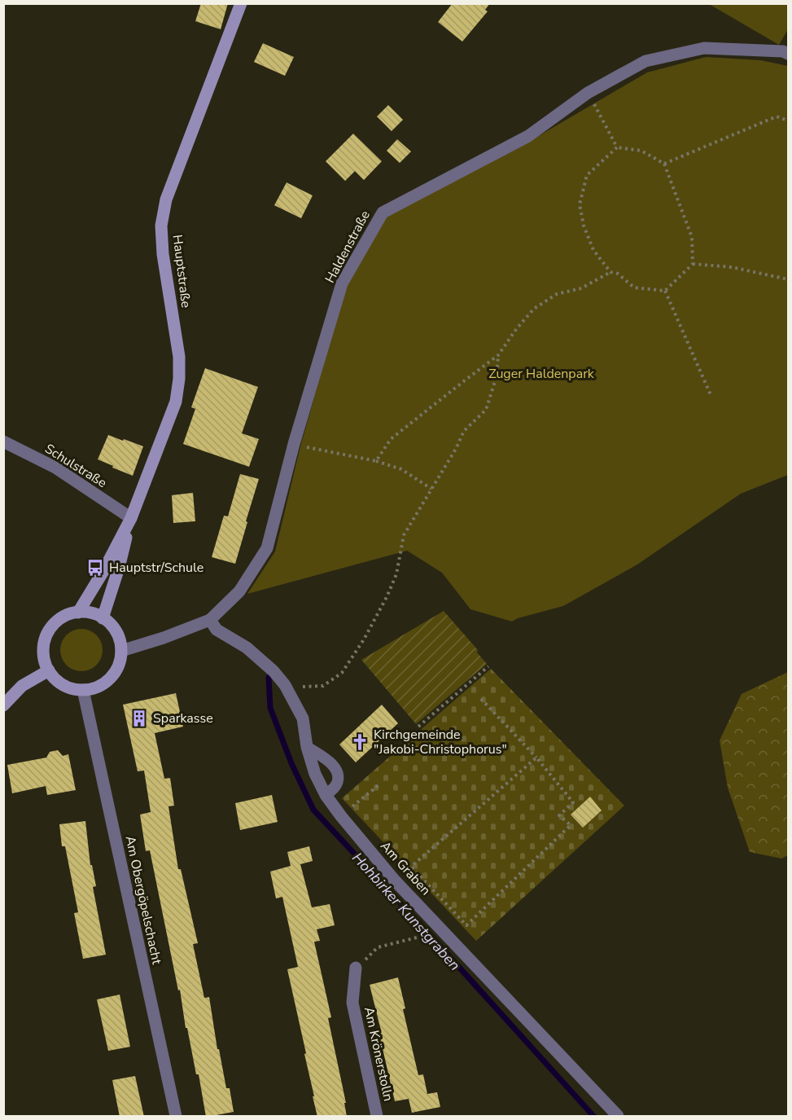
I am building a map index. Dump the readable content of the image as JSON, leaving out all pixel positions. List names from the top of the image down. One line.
{"streets":{"street":["Haldenstraße","Hauptstraße","Schulstraße","Am Graben","Am Obergöpelschacht","Am Krönerstolln"]},"crossings":[["Haldenstraße","Hauptstraße"],["Haldenstraße","Am Graben"],["Haldenstraße","Am Obergöpelschacht"],["Hauptstraße","Schulstraße"],["Hauptstraße","Am Obergöpelschacht"]],"water":["Hohbirker Kunstgraben"],"parks":["Zuger Haldenpark"],"places":{"bus stop":["Hauptstr/Schule"],"building":["Sparkasse"],"church":["Kirchgemeinde \"Jakobi-Christophorus\""]}}
